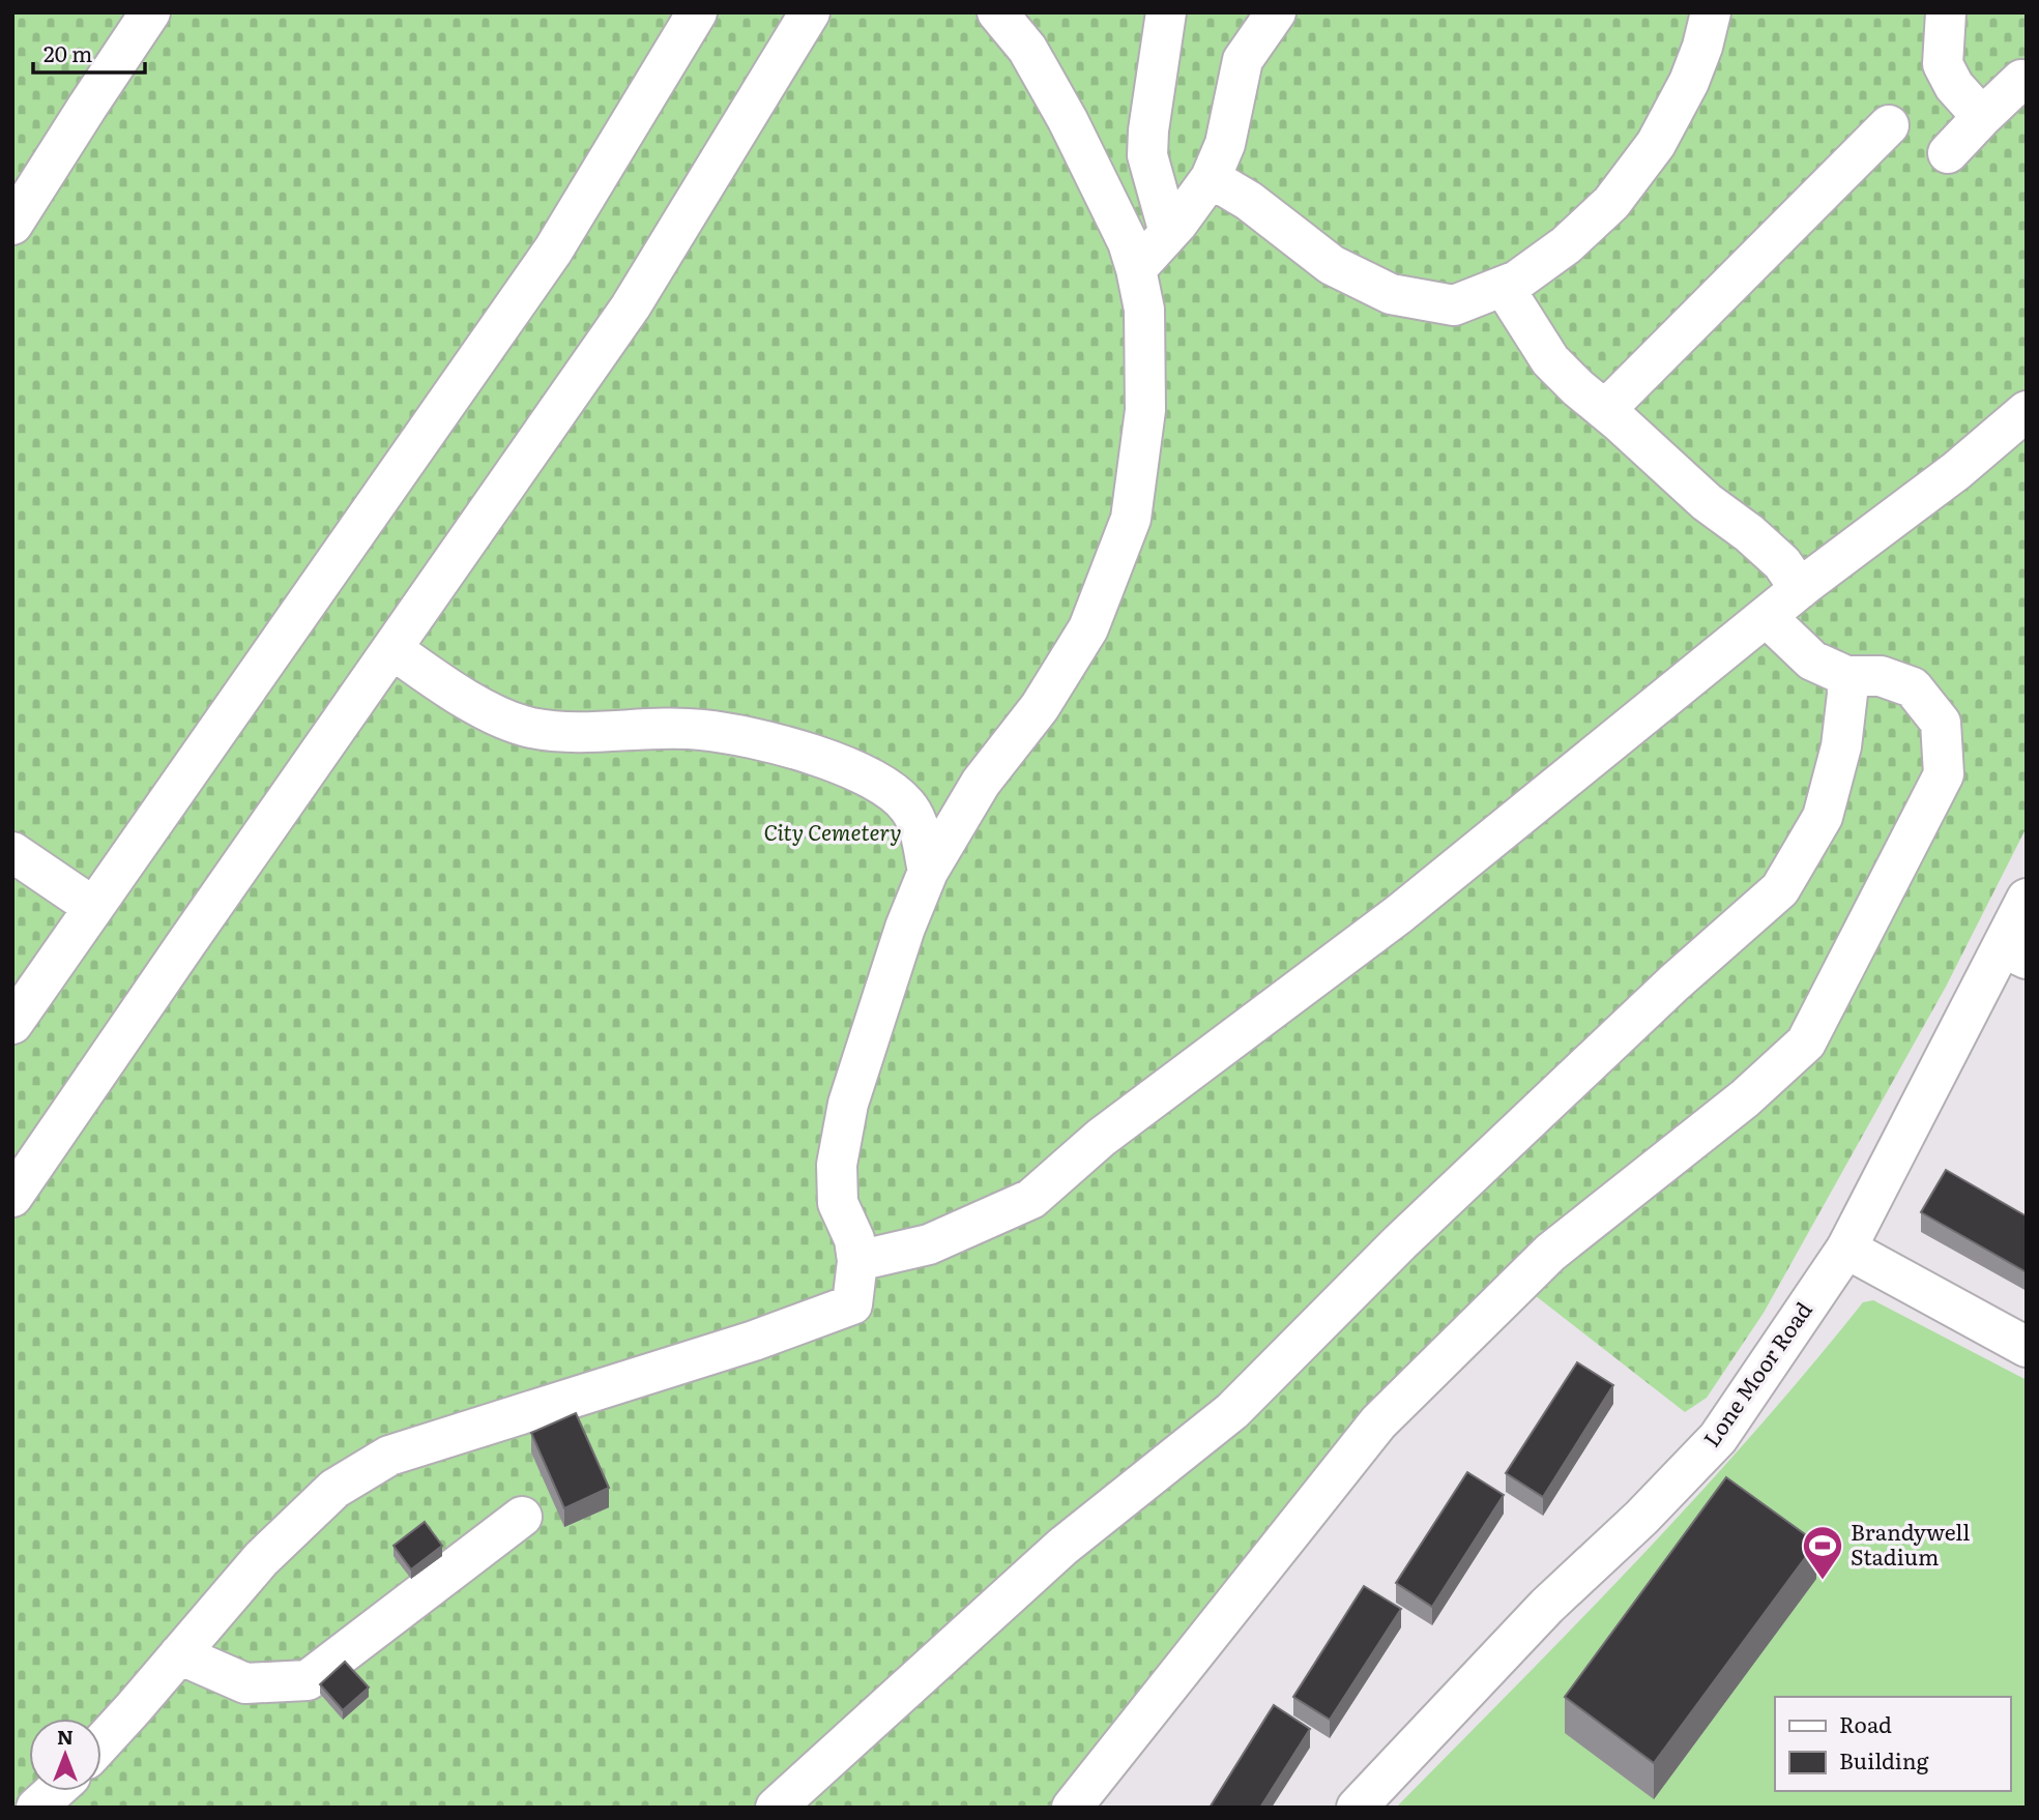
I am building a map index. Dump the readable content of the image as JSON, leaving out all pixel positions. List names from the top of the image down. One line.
{"streets":{"main road":["Lone Moor Road"]},"parks":["City Cemetery"],"places":{"sports":["Brandywell Stadium"]},"legend":["Road","Building"],"scale_bar":"20 m","north":"top"}
